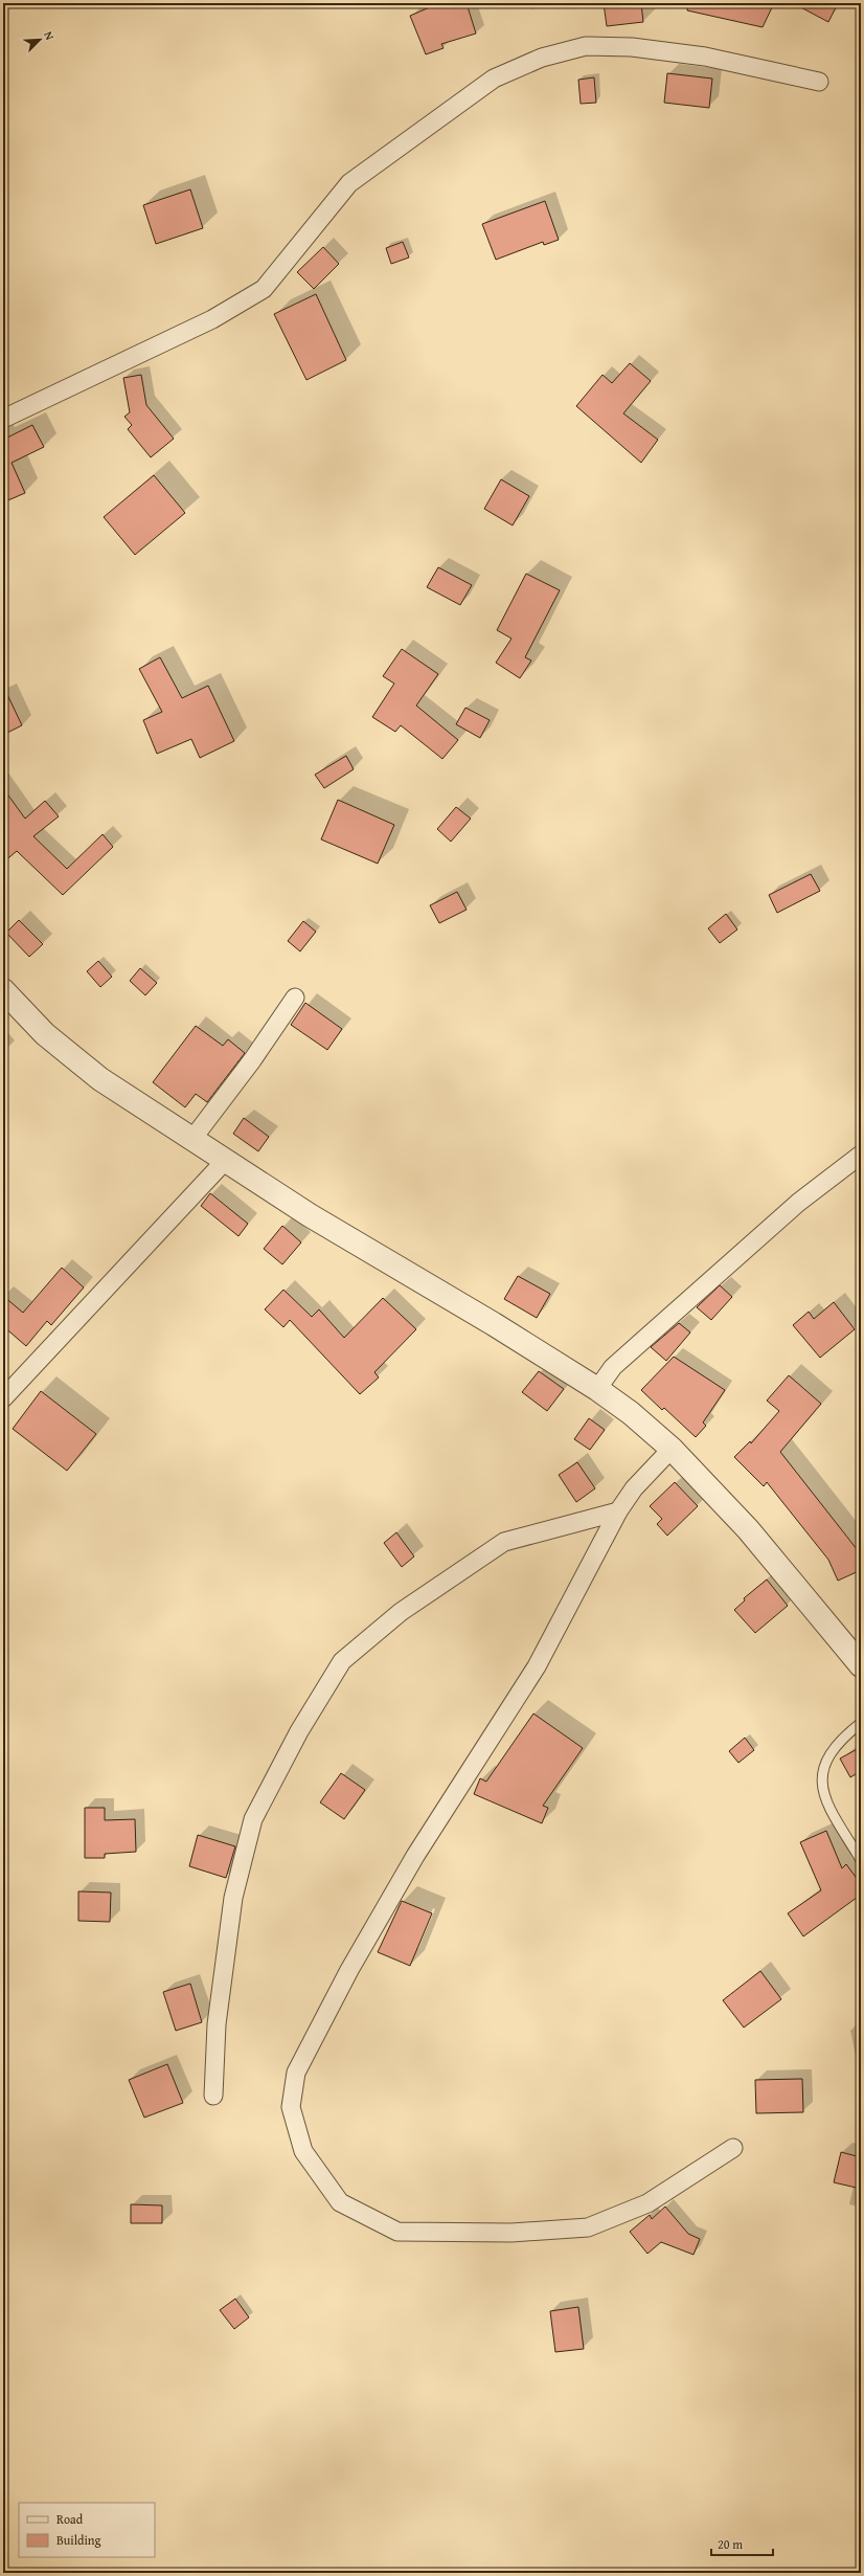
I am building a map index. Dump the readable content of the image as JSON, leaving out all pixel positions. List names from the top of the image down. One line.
{"legend":["Road","Building"],"scale_bar":"20 m","north":"top right"}
